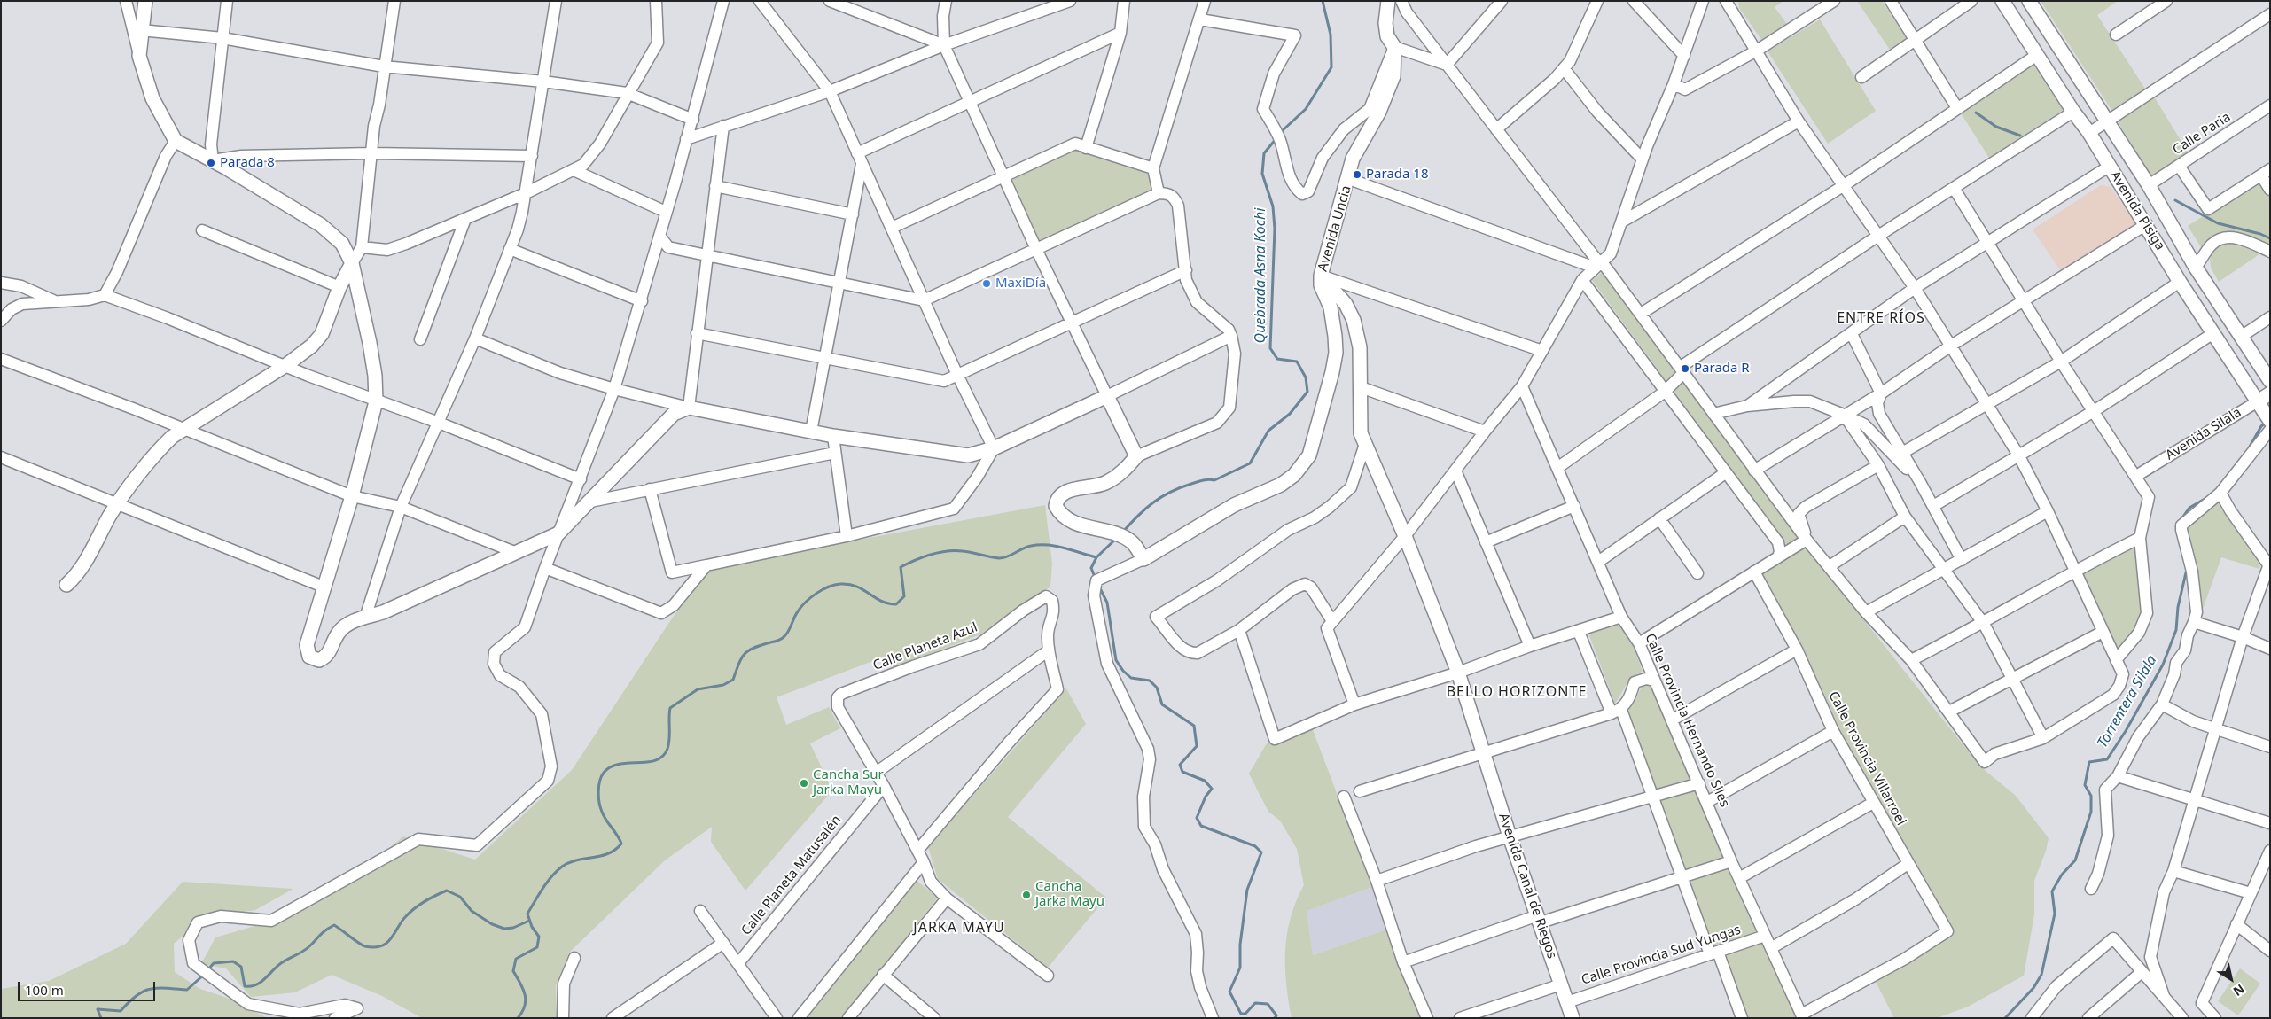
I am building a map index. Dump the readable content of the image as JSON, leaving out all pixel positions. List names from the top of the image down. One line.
{"streets":{"street":["Calle Paria","Avenida Pisiga","Avenida Uncia","Avenida Silala","Calle Planeta Azul","Calle Provincia Hernando Siles","Calle Provincia Villarroel","Calle Planeta Matusalén","Avenida Canal de Riegos","Calle Provincia Sud Yungas"]},"crossings":[["Calle Paria","Avenida Pisiga"],["Avenida Pisiga","Avenida Silala"],["Avenida Uncia","Avenida Canal de Riegos"],["Calle Provincia Hernando Siles","Calle Provincia Villarroel"],["Calle Provincia Hernando Siles","Calle Provincia Sud Yungas"],["Avenida Canal de Riegos","Calle Provincia Sud Yungas"]],"districts":["ENTRE RÍOS","BELLO HORIZONTE","JARKA MAYU"],"water":["Quebrada Asna Kochi","Torrentera Silala"],"places":["Parada 8","Parada 18","MaxiDía","Parada R","Cancha Sur Jarka Mayu","Cancha Jarka Mayu"],"scale_bar":"100 m","north":"bottom right"}
